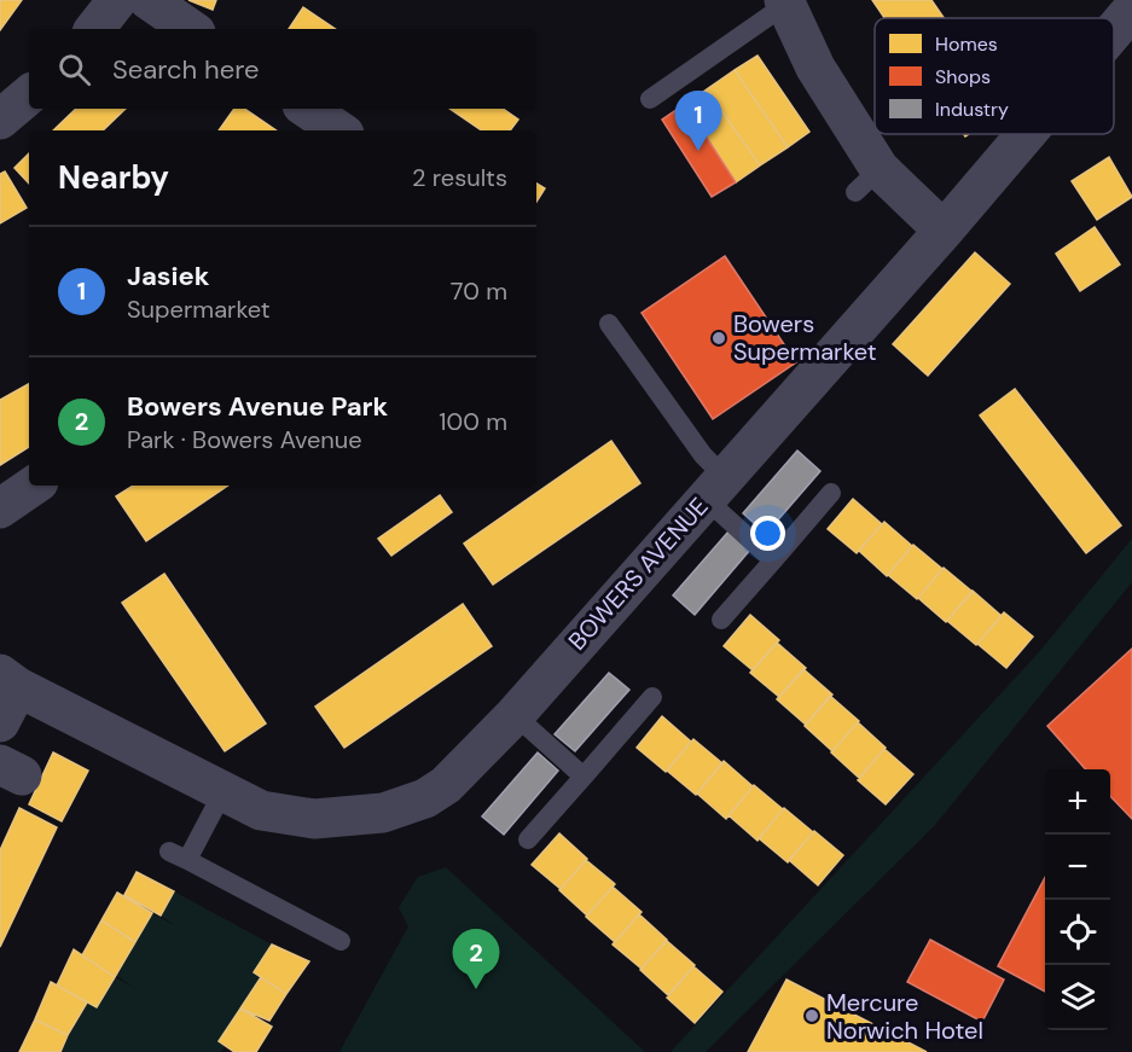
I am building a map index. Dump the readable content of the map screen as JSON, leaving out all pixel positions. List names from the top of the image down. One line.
{"streets":{"street":["BOWERS AVENUE"]},"places":["Bowers Supermarket","Mercure Norwich Hotel"],"legend":["Homes","Shops","Industry"],"page":{"search":"Search here","pins":["1","2"],"heading":["Nearby","2 results"],"list":[{"mark":"1","name":"Jasiek","note":"Supermarket","value":"70 m"},{"mark":"2","name":"Bowers Avenue Park","note":"Park · Bowers Avenue","value":"100 m"}],"map_buttons":["+","−"]}}
